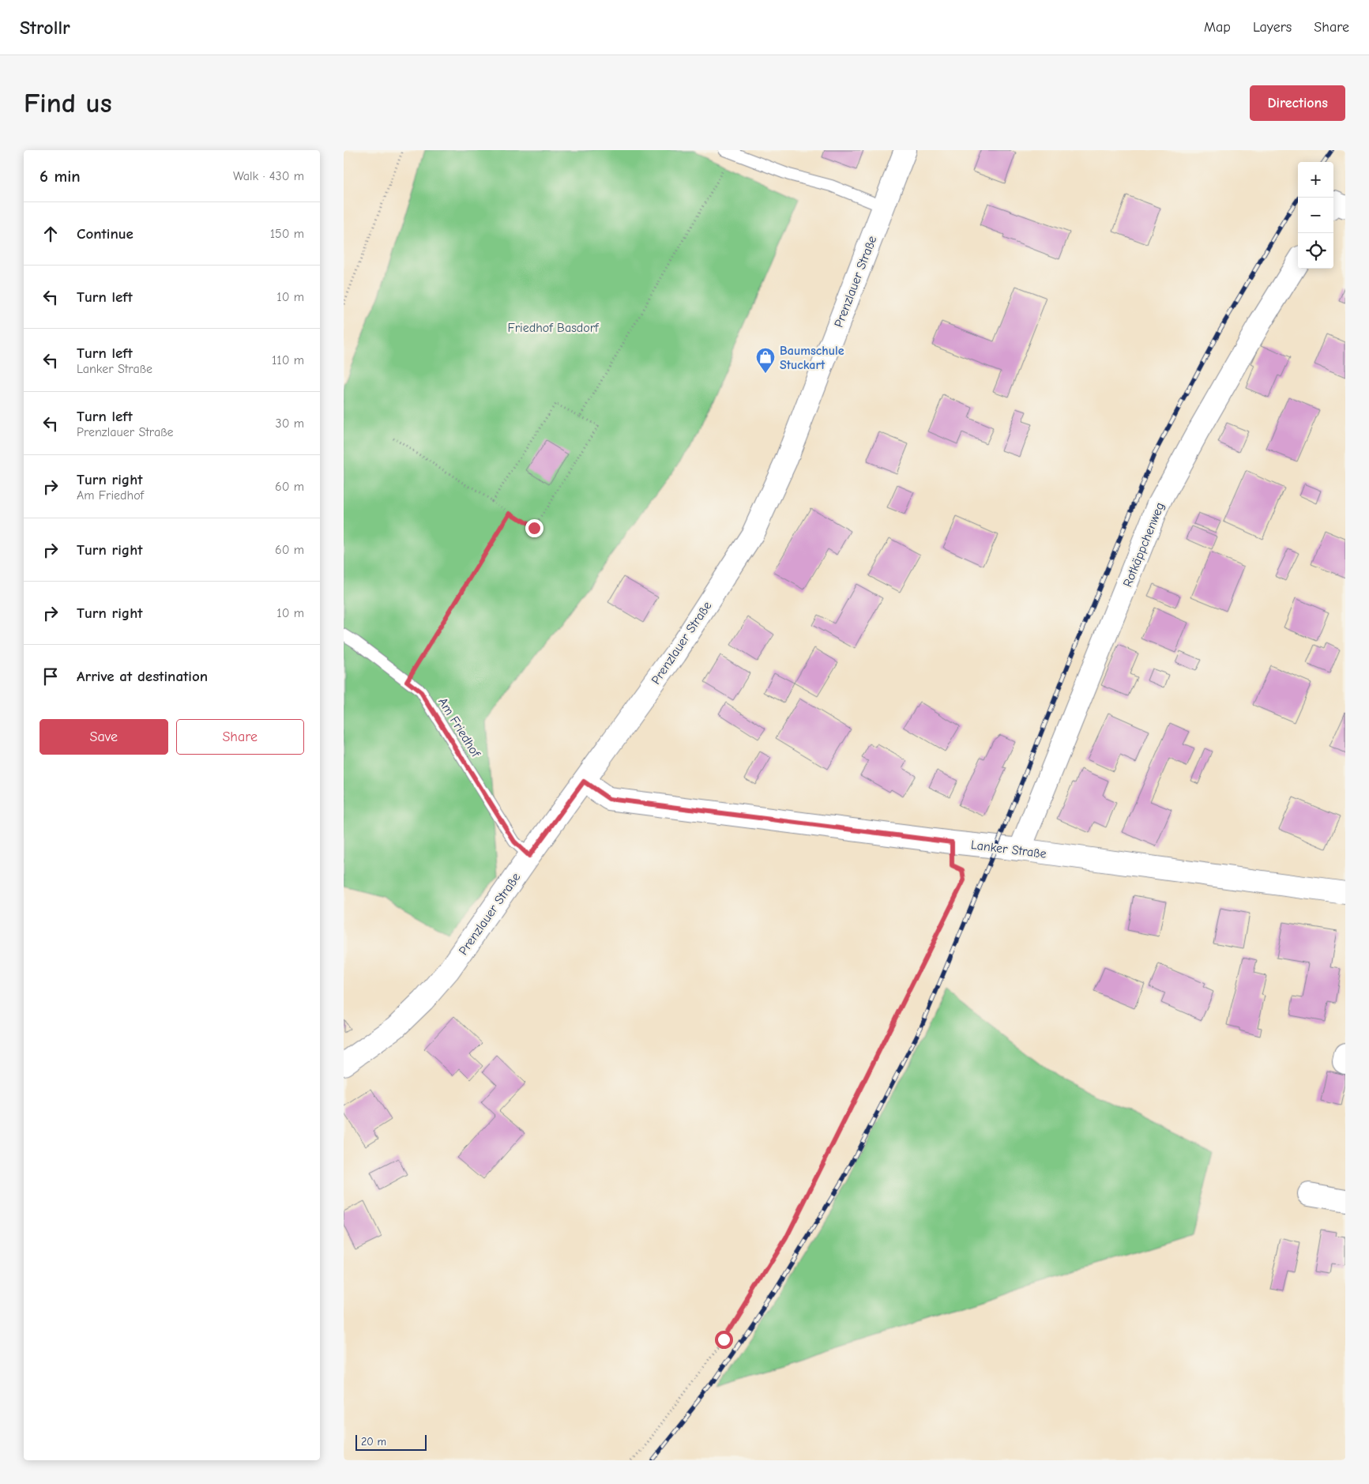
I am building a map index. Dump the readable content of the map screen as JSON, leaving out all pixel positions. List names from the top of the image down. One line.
{"streets":{"street":["Prenzlauer Straße","Rotkäppchenweg","Lanker Straße"],"lane":["Am Friedhof"]},"crossings":[["Prenzlauer Straße","Am Friedhof"],["Prenzlauer Straße","Lanker Straße"],["Rotkäppchenweg","Lanker Straße"]],"parks":["Friedhof Basdorf"],"places":{"shop":["Baumschule Stuckart"]},"scale_bar":"20 m","page":{"header":"Strollr","nav":["Map","Layers","Share"],"buttons":["Directions",["Save","Share"]],"title":"Find us","heading":["6 min","Walk · 430 m"],"map_buttons":["+","−"],"list":[["Continue","150 m"],["Turn left","10 m"],["Turn left","Lanker Straße","110 m"],["Turn left","Prenzlauer Straße","30 m"],["Turn right","Am Friedhof","60 m"],["Turn right","60 m"],["Turn right","10 m"],"Arrive at destination"],"scale":"20 m"}}
